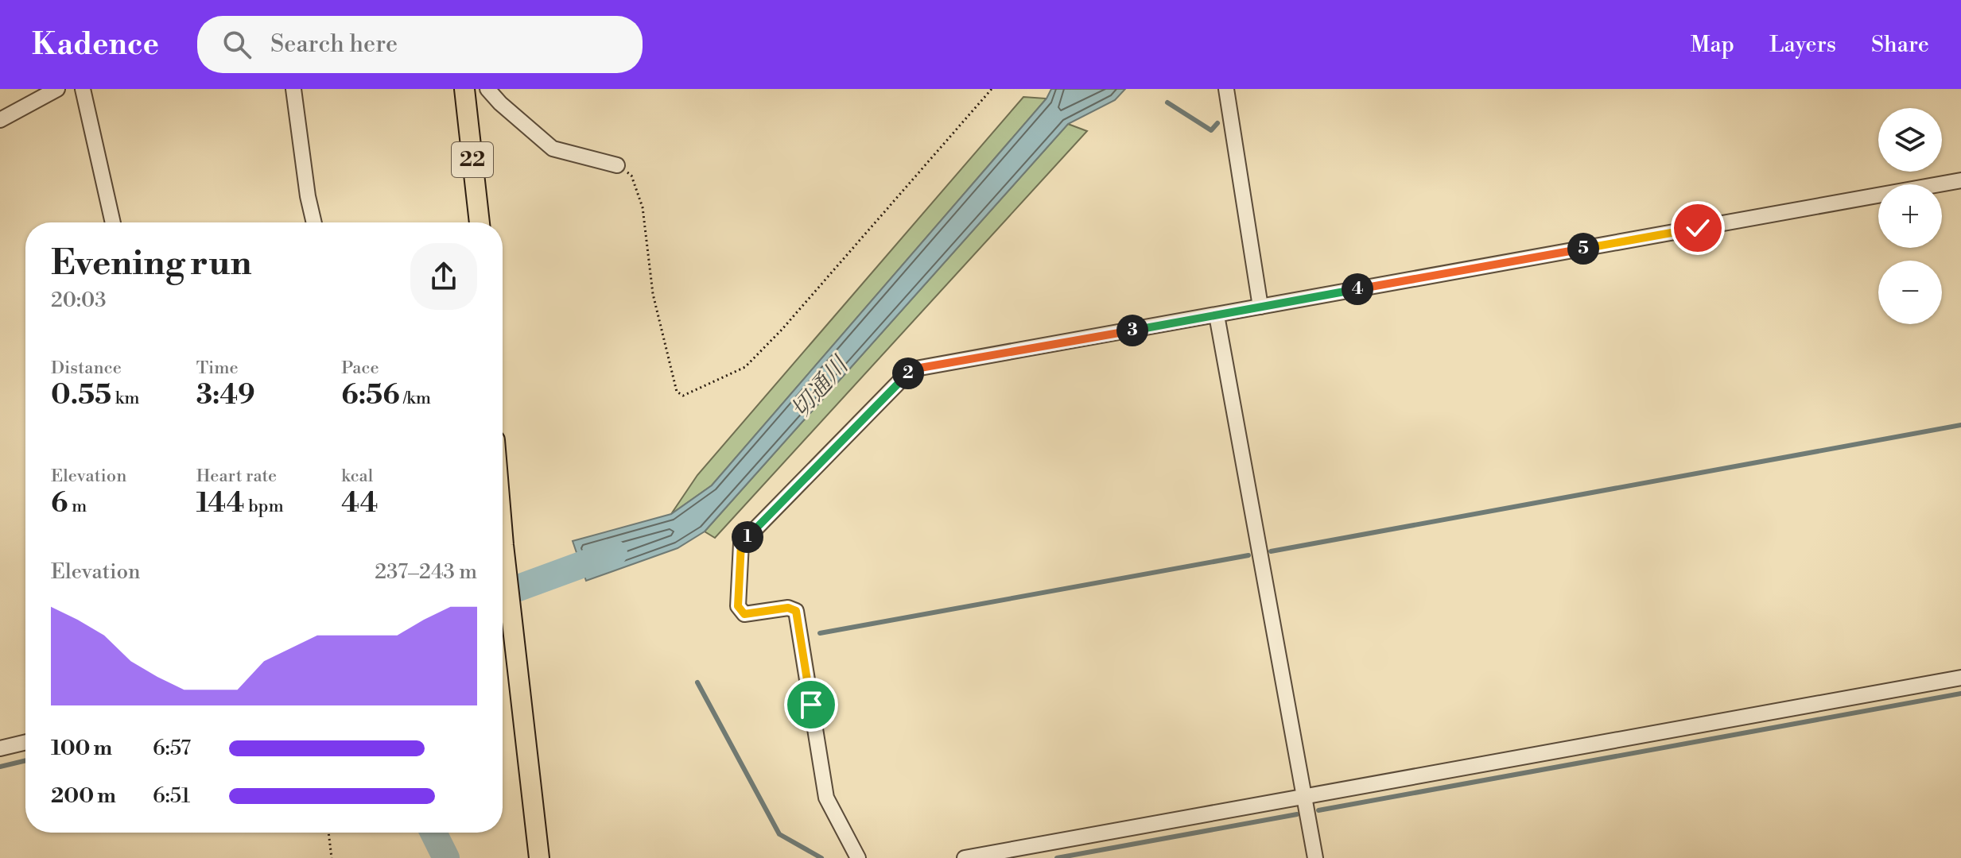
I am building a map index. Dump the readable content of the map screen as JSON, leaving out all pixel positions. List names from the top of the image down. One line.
{"streets":{"main road":["22"]},"water":["切通川"],"page":{"header":"Kadence","search":"Search here","nav":["Map","Layers","Share"],"map_buttons":["+","−"],"heading":["Evening run","20:03"],"pins":["5","4","3","2","1"],"stats":[["Distance","0.55 km"],["Time","3:49"],["Pace","6:56 /km"],["Elevation","6 m"],["Heart rate","144 bpm"],["kcal","44"]],"chart":["Elevation","237–243 m"],"list":[{"name":"100 m","note":"6:57"},{"name":"200 m","note":"6:51"}]}}
